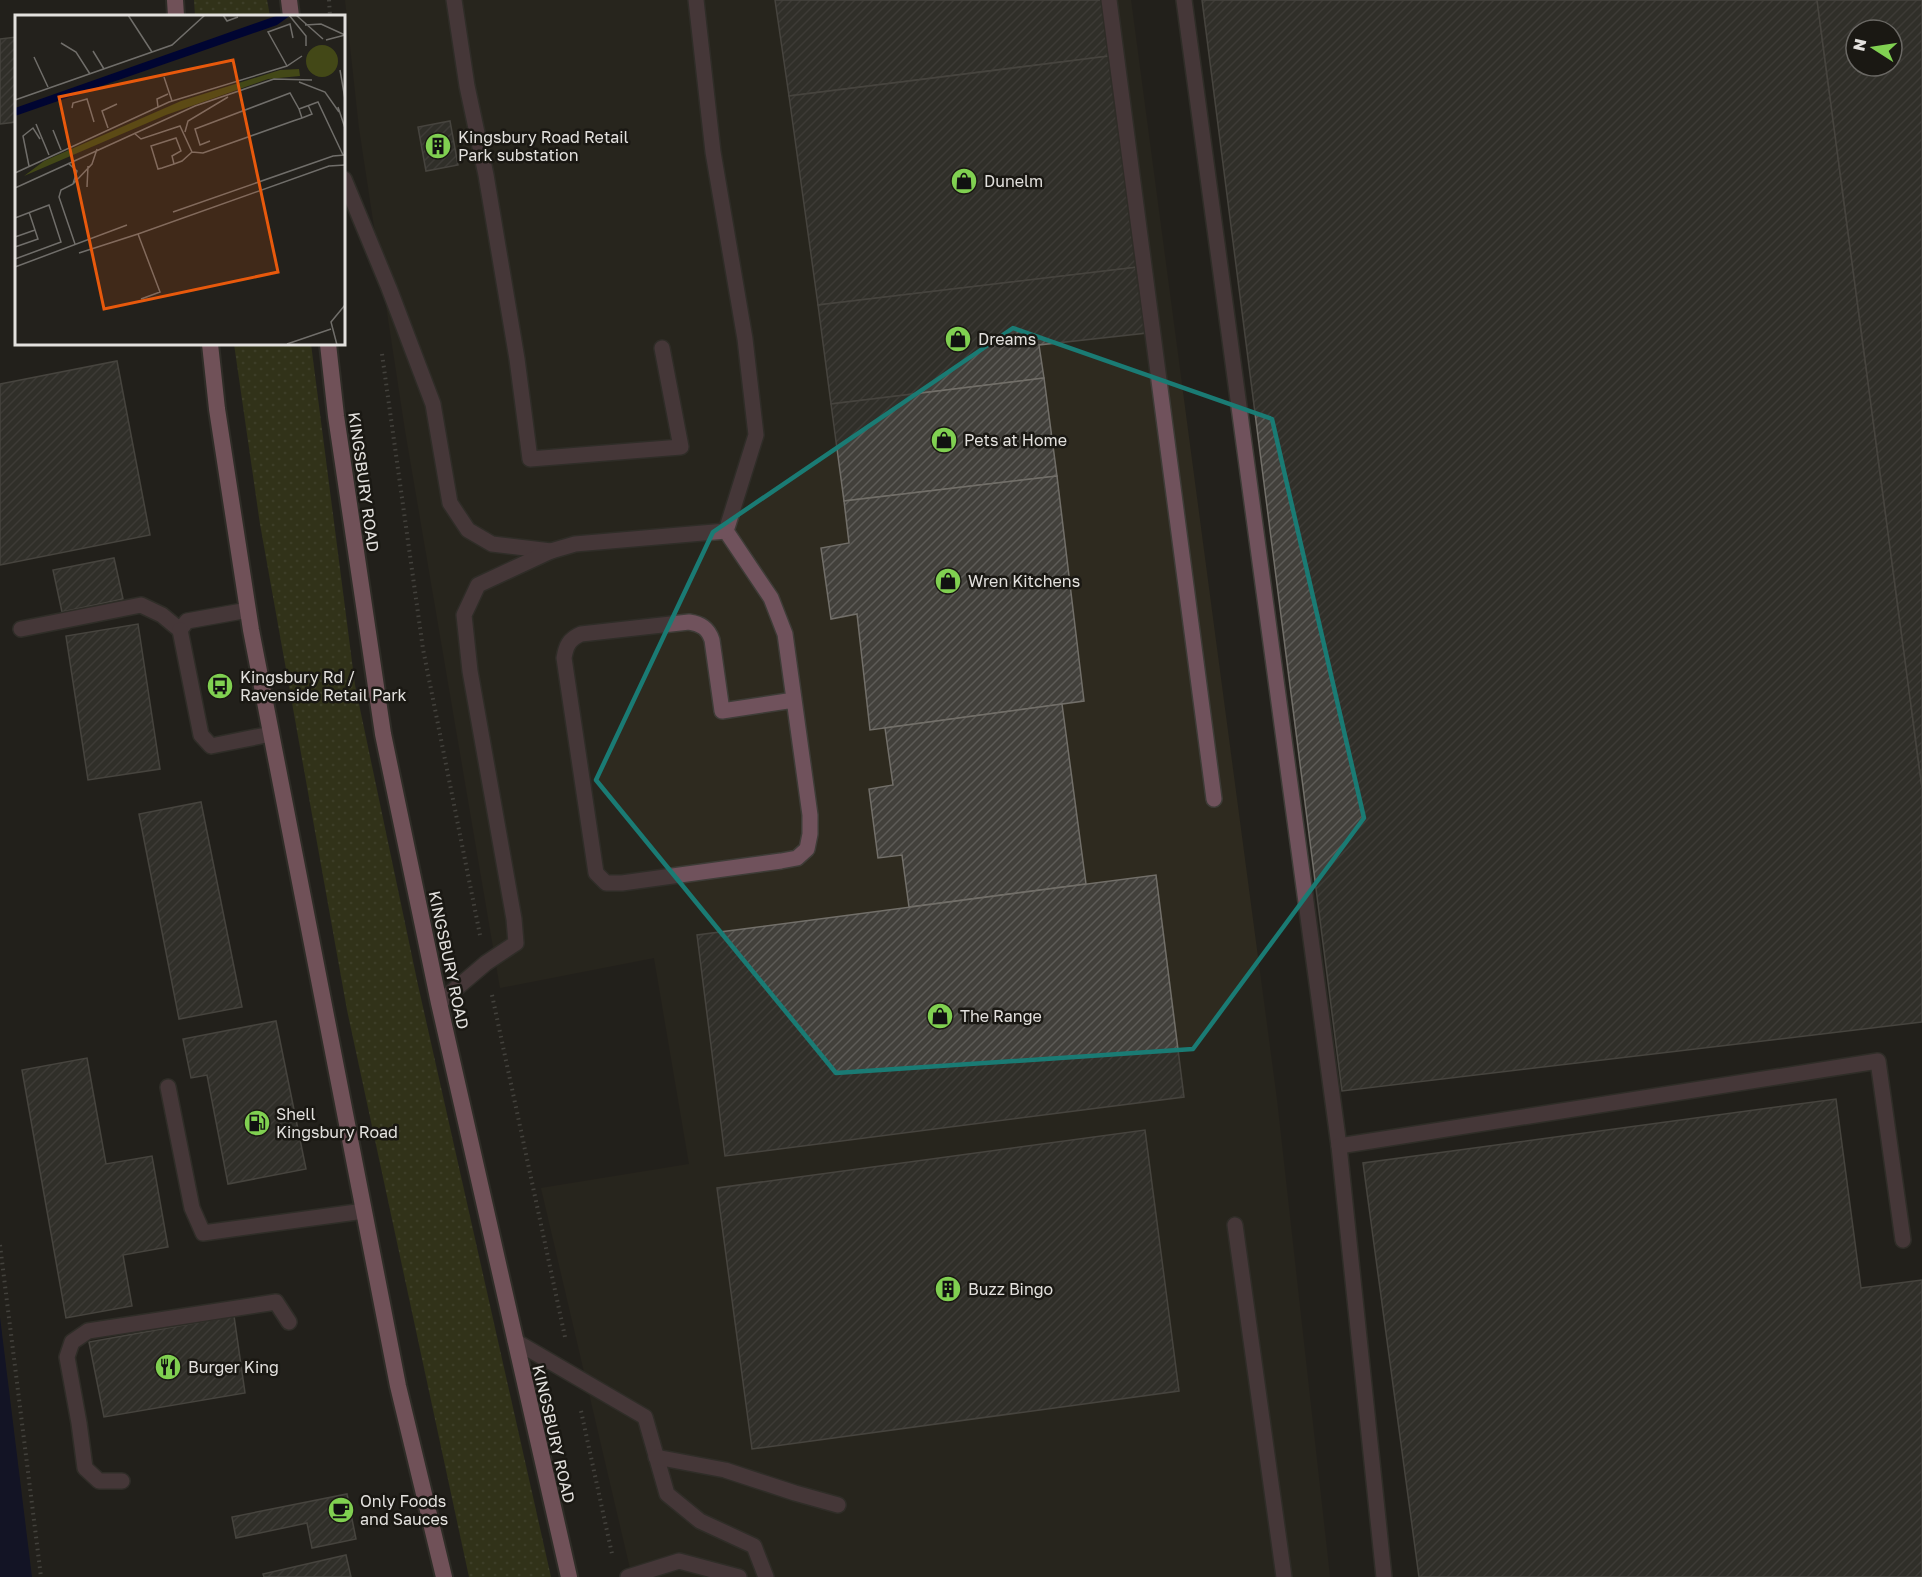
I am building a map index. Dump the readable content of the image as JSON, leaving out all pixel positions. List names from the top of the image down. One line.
{"streets":{"highway":["KINGSBURY ROAD"]},"places":{"building":["Kingsbury Road Retail Park substation","Buzz Bingo"],"shop":["Dunelm","Dreams","Pets at Home","Wren Kitchens","The Range"],"bus stop":["Kingsbury Rd / Ravenside Retail Park"],"fuel station":["Shell Kingsbury Road"],"restaurant":["Burger King"],"cafe":["Only Foods and Sauces"]},"north":"left"}
